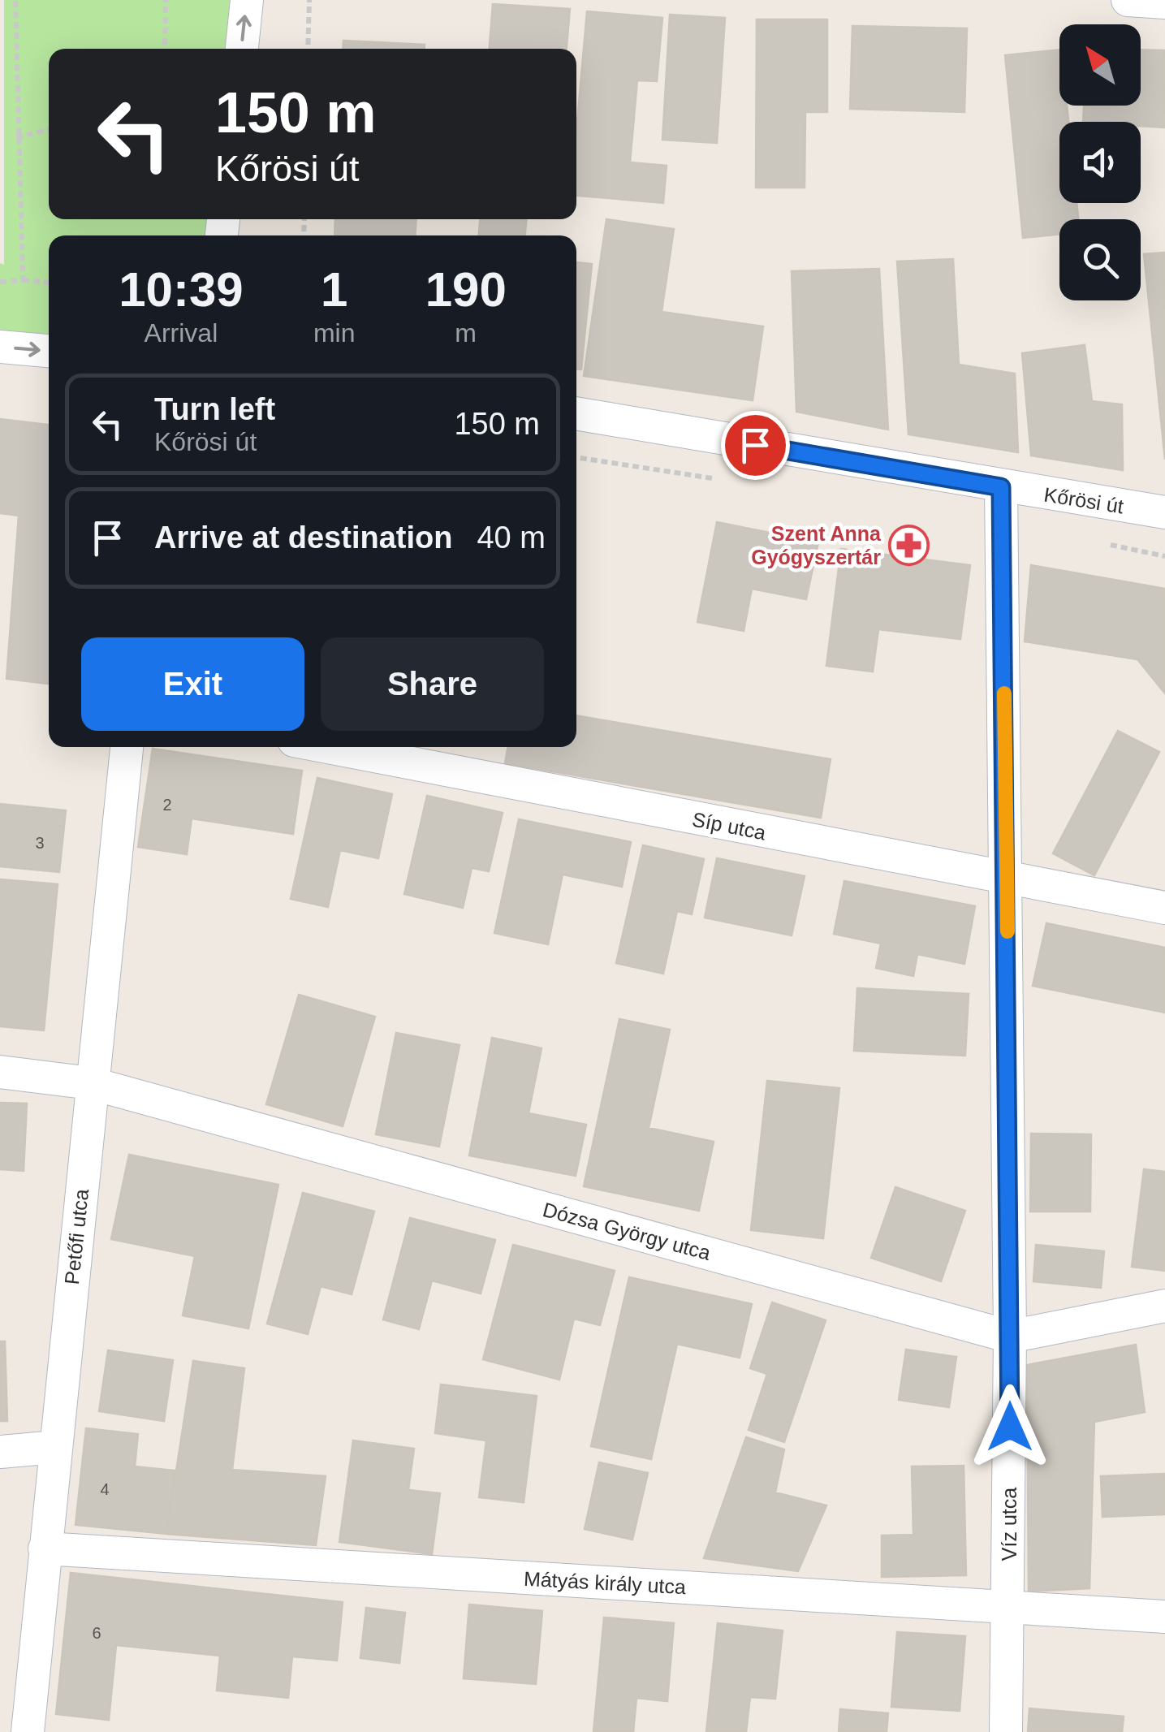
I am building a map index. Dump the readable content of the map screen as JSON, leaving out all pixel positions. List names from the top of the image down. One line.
{"streets":{"street":["Kőrösi út","Síp utca","Dózsa György utca","Petőfi utca","Víz utca","Mátyás király utca"]},"crossings":[["Kőrösi út","Víz utca"],["Síp utca","Víz utca"],["Dózsa György utca","Petőfi utca"],["Dózsa György utca","Víz utca"],["Petőfi utca","Mátyás király utca"],["Víz utca","Mátyás király utca"]],"places":{"pharmacy":["Szent Anna Gyógyszertár"]},"house_numbers":["2","3","4","6"],"north":"top left","page":{"turn":["150 m","Kőrösi út"],"eta":["10:39","Arrival","1","min","190","m"],"list":[{"name":"Turn left","note":"Kőrösi út","value":"150 m"},{"name":"Arrive at destination","value":"40 m"}],"buttons":["Exit","Share"]}}
